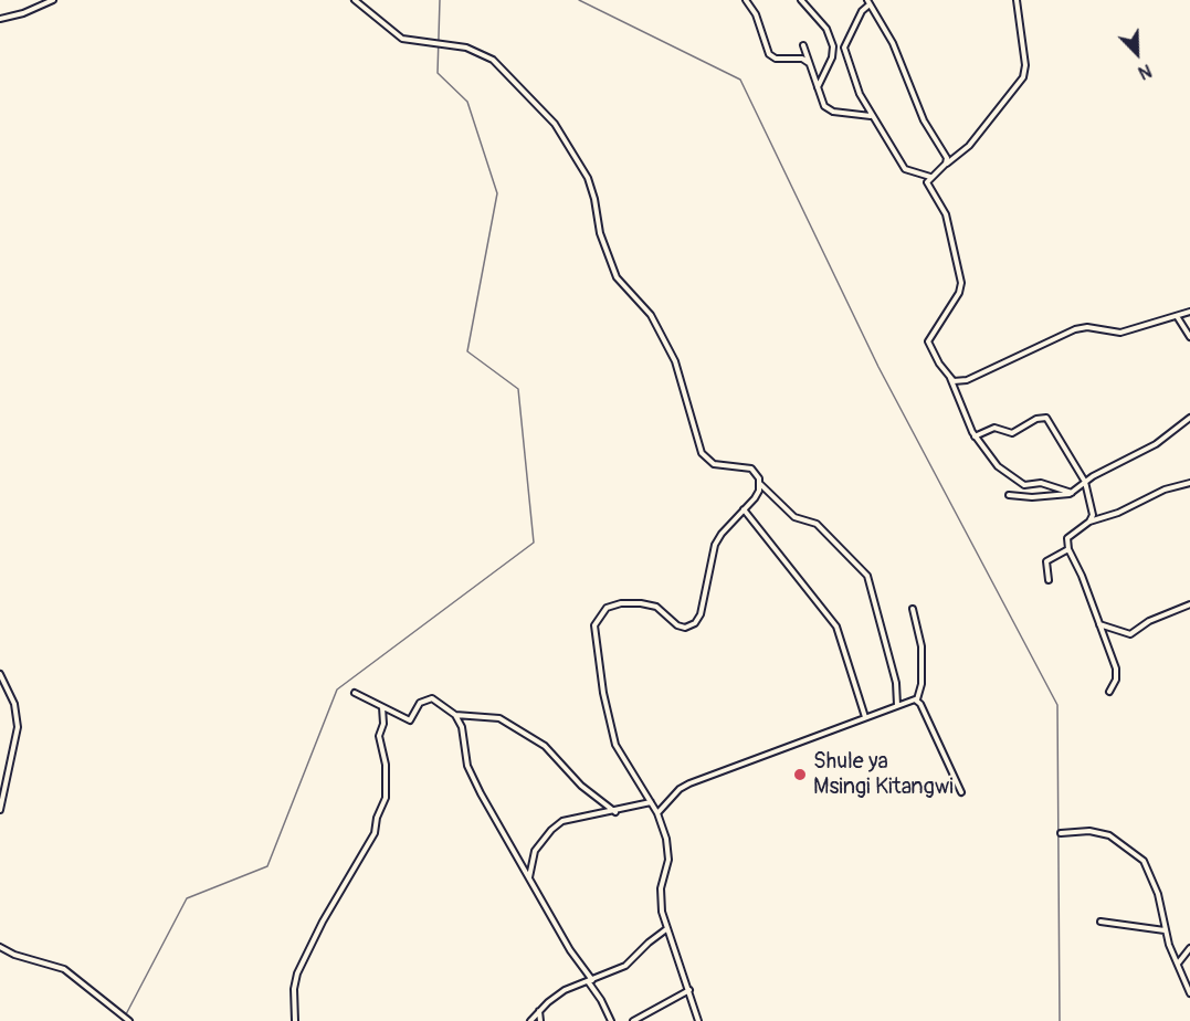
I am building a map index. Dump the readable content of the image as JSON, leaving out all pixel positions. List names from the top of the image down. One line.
{"places":["Shule ya Msingi Kitangwi"],"north":"bottom right"}
